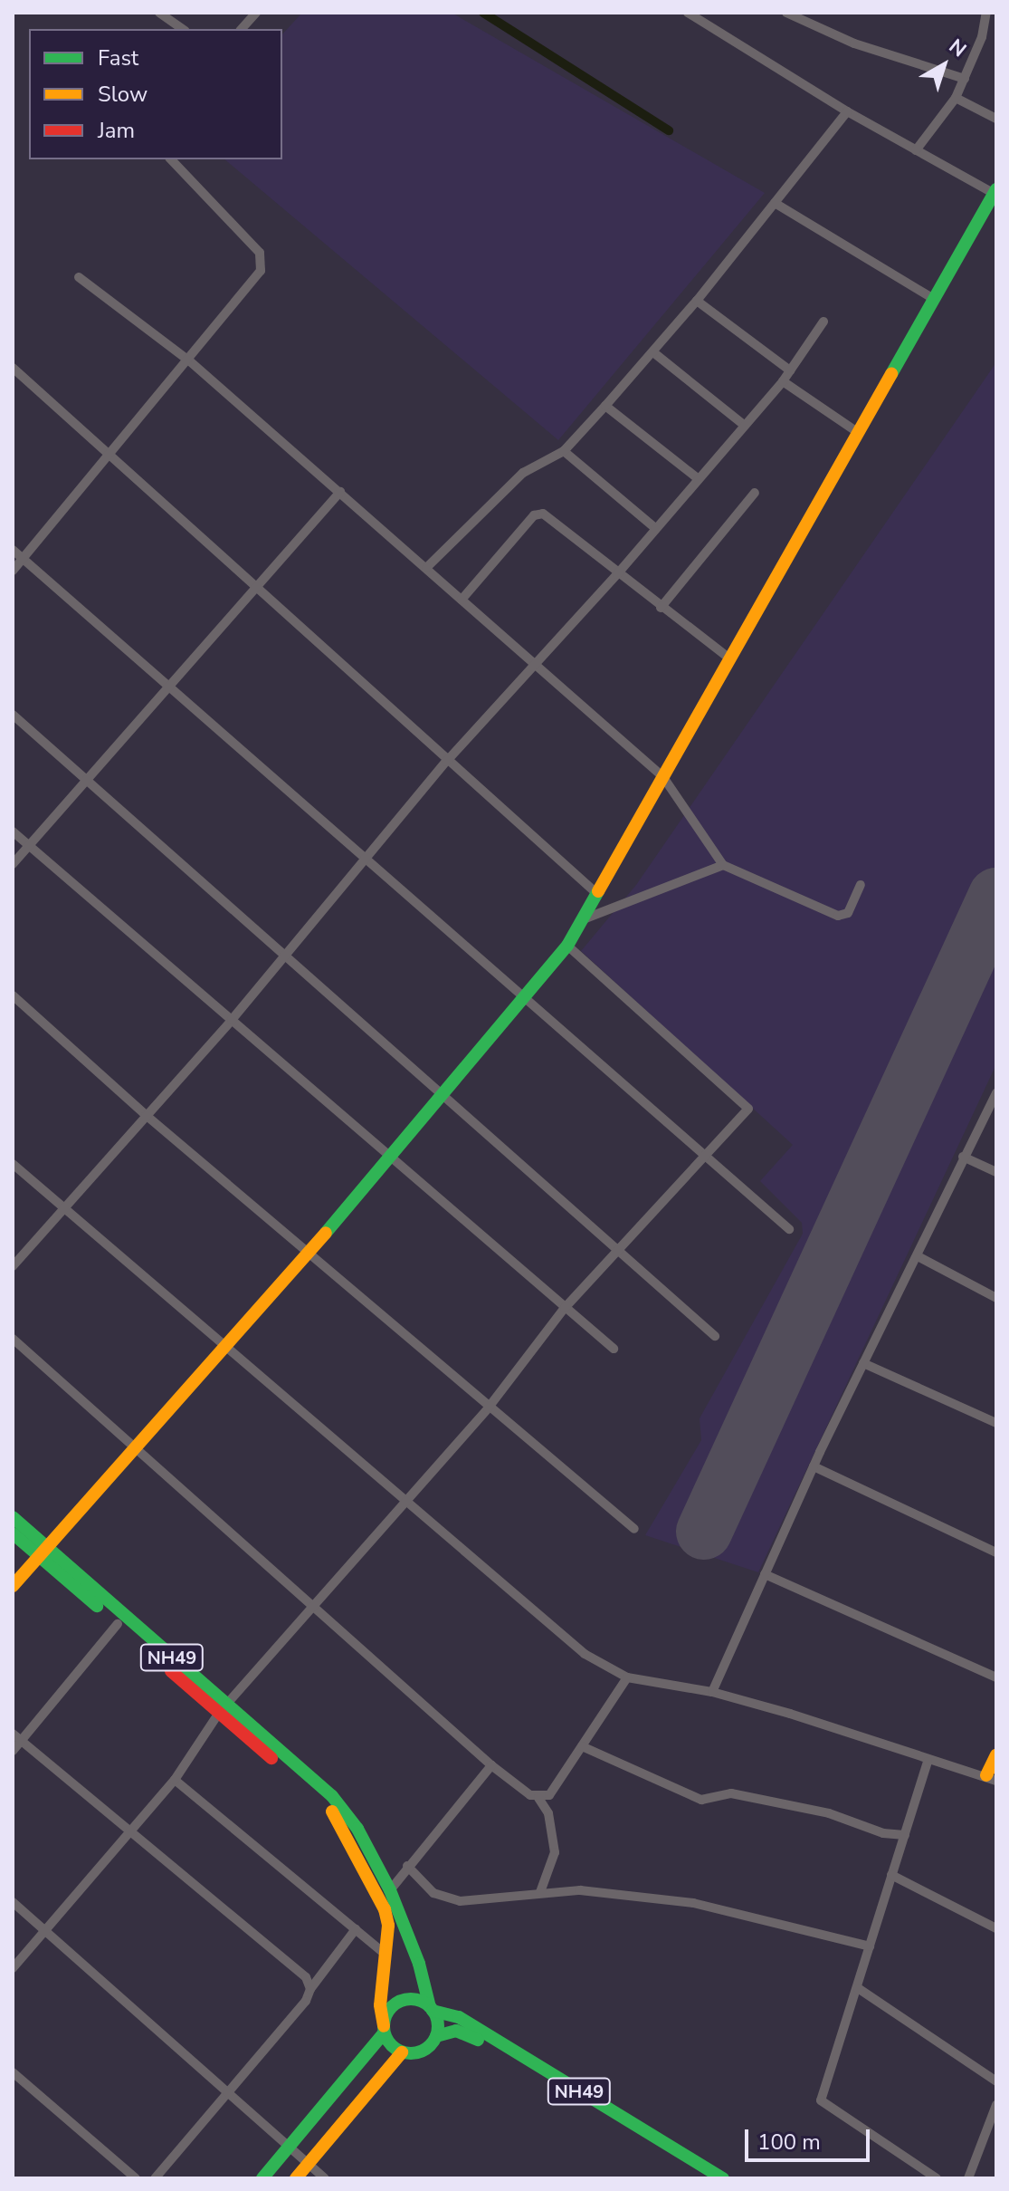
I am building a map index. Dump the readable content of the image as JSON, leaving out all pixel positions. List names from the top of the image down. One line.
{"streets":{"main road":["NH49"]},"legend":["Fast","Slow","Jam"],"scale_bar":"100 m","north":"top right"}
